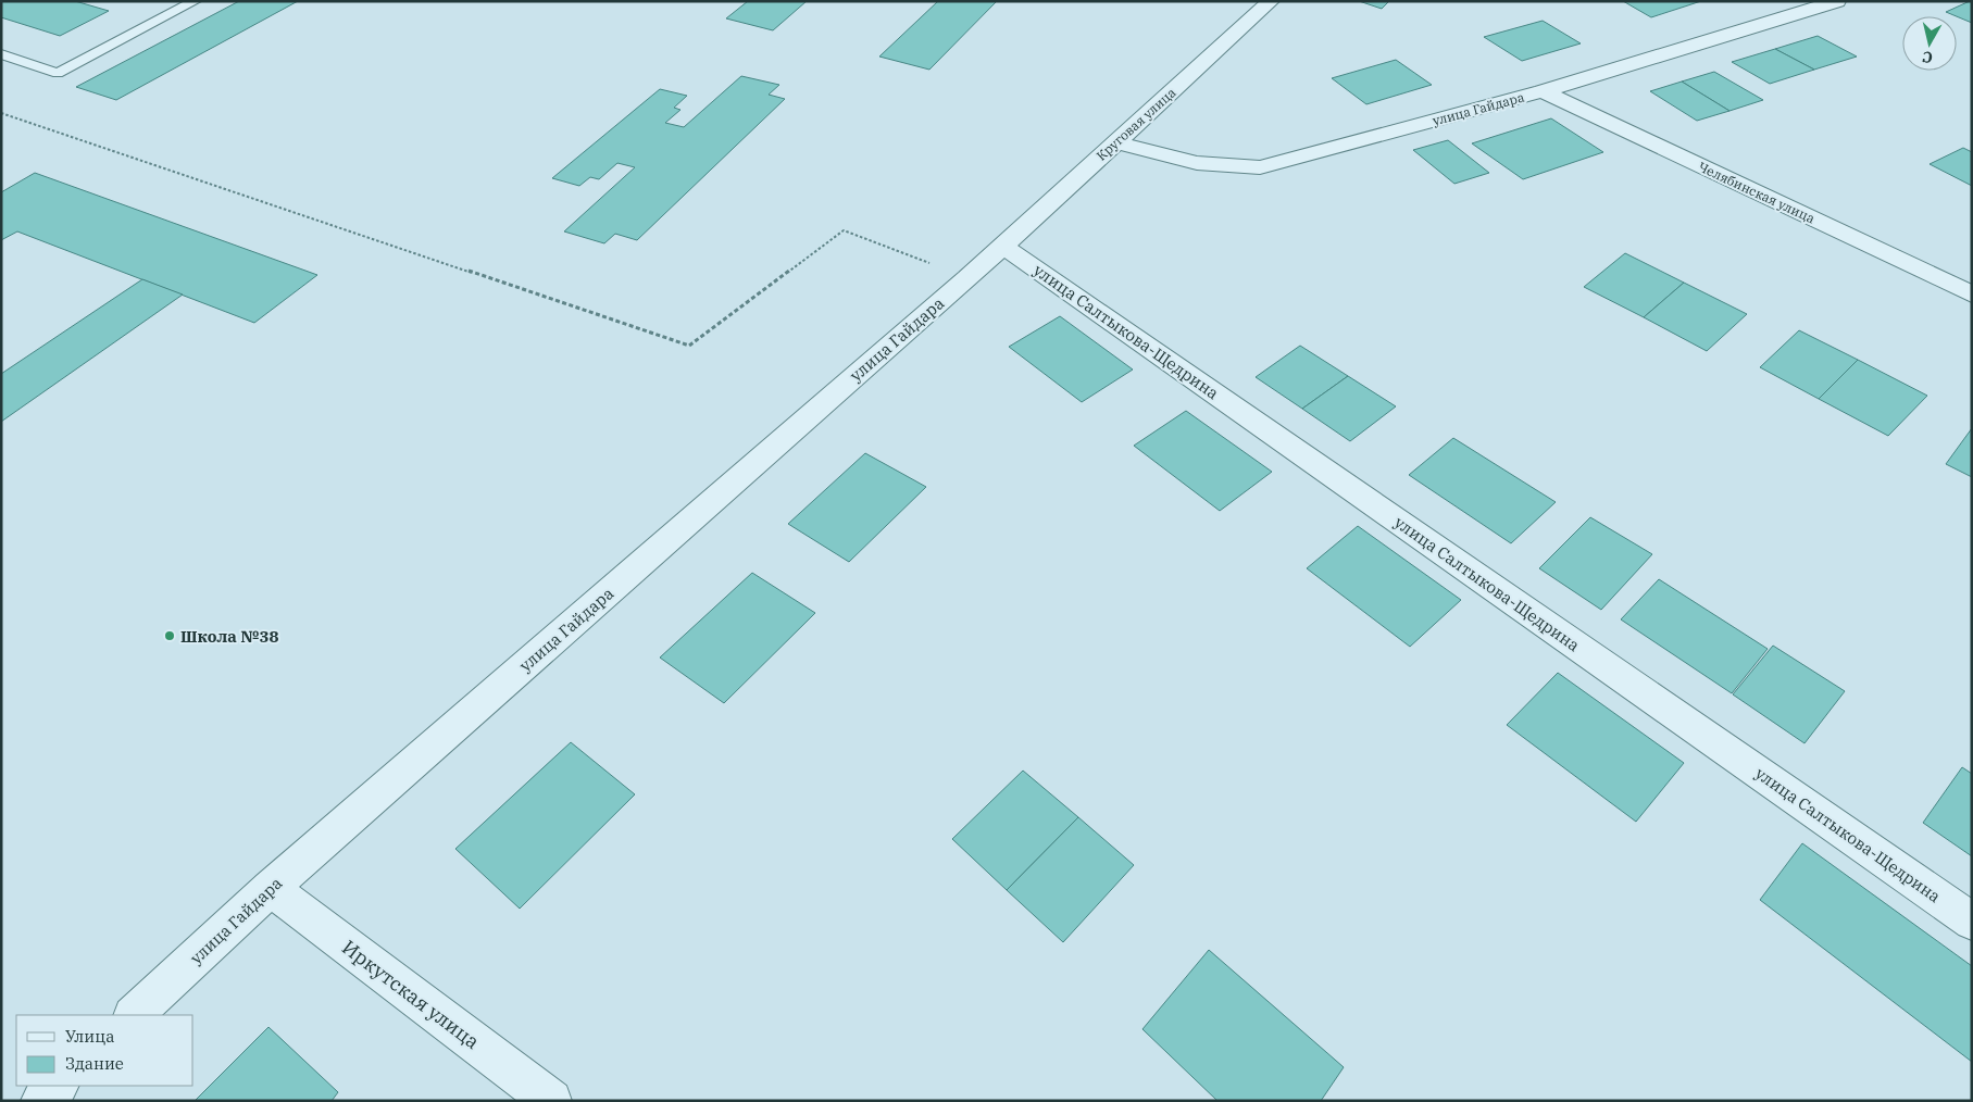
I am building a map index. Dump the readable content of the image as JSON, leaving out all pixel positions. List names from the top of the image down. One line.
{"streets":{"street":["улица Гайдара","Круговая улица","Челябинская улица","улица Салтыкова-Щедрина","Иркутская улица"]},"crossings":[["улица Гайдара","Круговая улица"],["улица Гайдара","Челябинская улица"],["улица Гайдара","улица Салтыкова-Щедрина"],["улица Гайдара","Иркутская улица"],["Круговая улица","улица Салтыкова-Щедрина"]],"places":["Школа №38"],"legend":["Улица","Здание"],"north":"bottom"}
